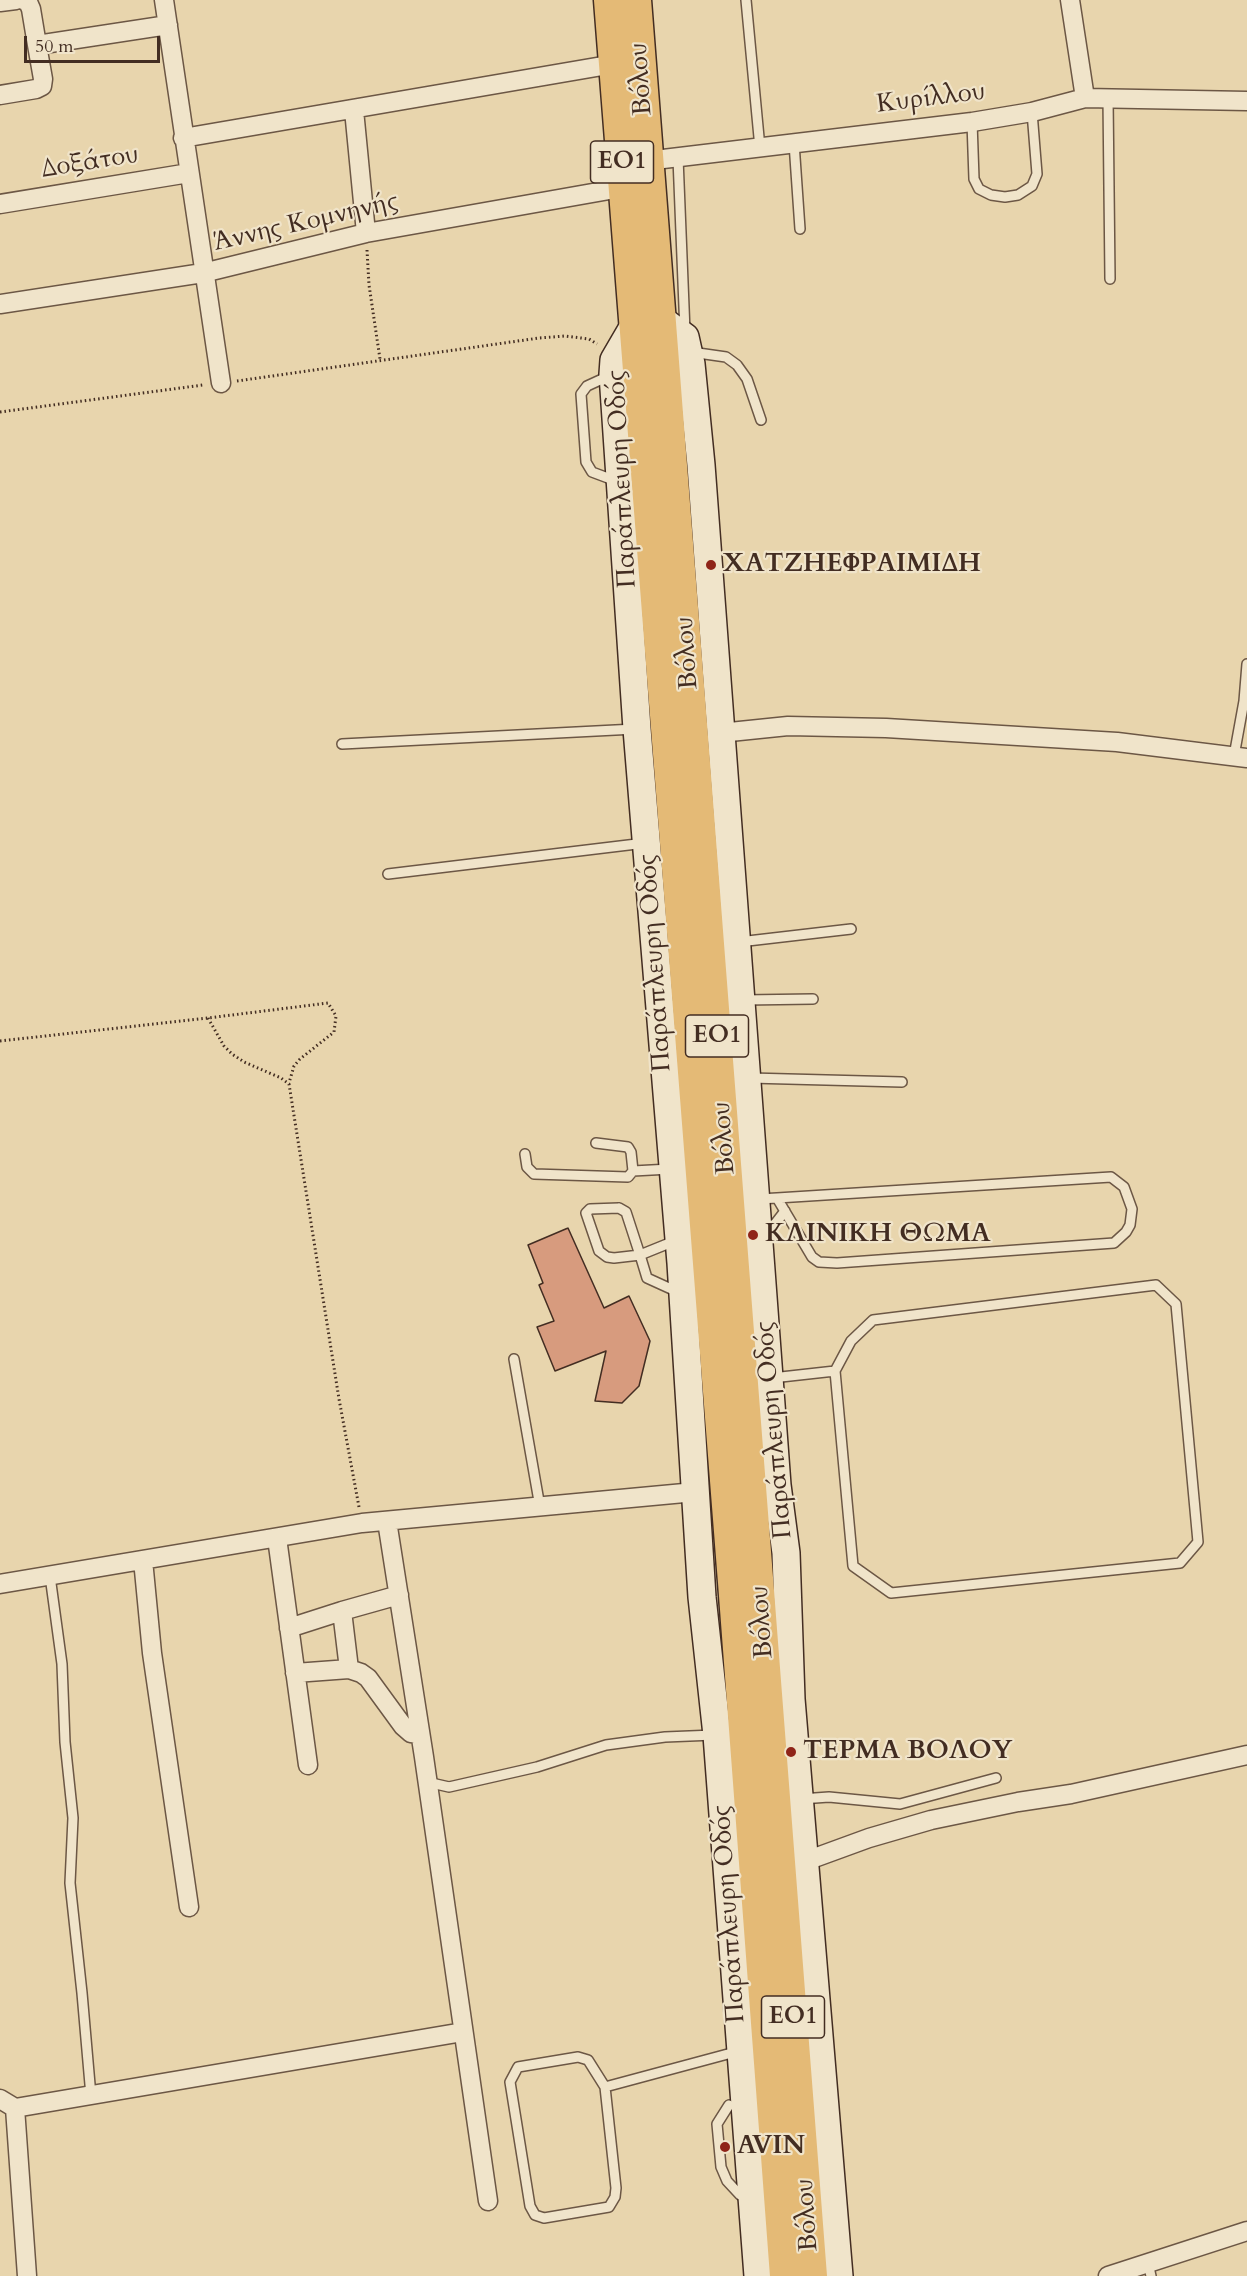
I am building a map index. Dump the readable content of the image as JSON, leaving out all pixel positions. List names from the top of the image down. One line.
{"streets":{"main road":["Βόλου","ΕΟ1"],"street":["Κυρίλλου","Δοξάτου","Άννης Κομνηνής","Παράπλευρη Οδός"]},"crossings":[["Βόλου","Κυρίλλου"],["Βόλου","Άννης Κομνηνής"],["Βόλου","Παράπλευρη Οδός"],["Κυρίλλου","Άννης Κομνηνής"]],"places":["ΧΑΤΖΗΕΦΡΑΙΜΙΔΗ","ΚΛΙΝΙΚΗ ΘΩΜΑ","ΤΕΡΜΑ ΒΟΛΟΥ","AVIN"],"scale_bar":"50 m"}
